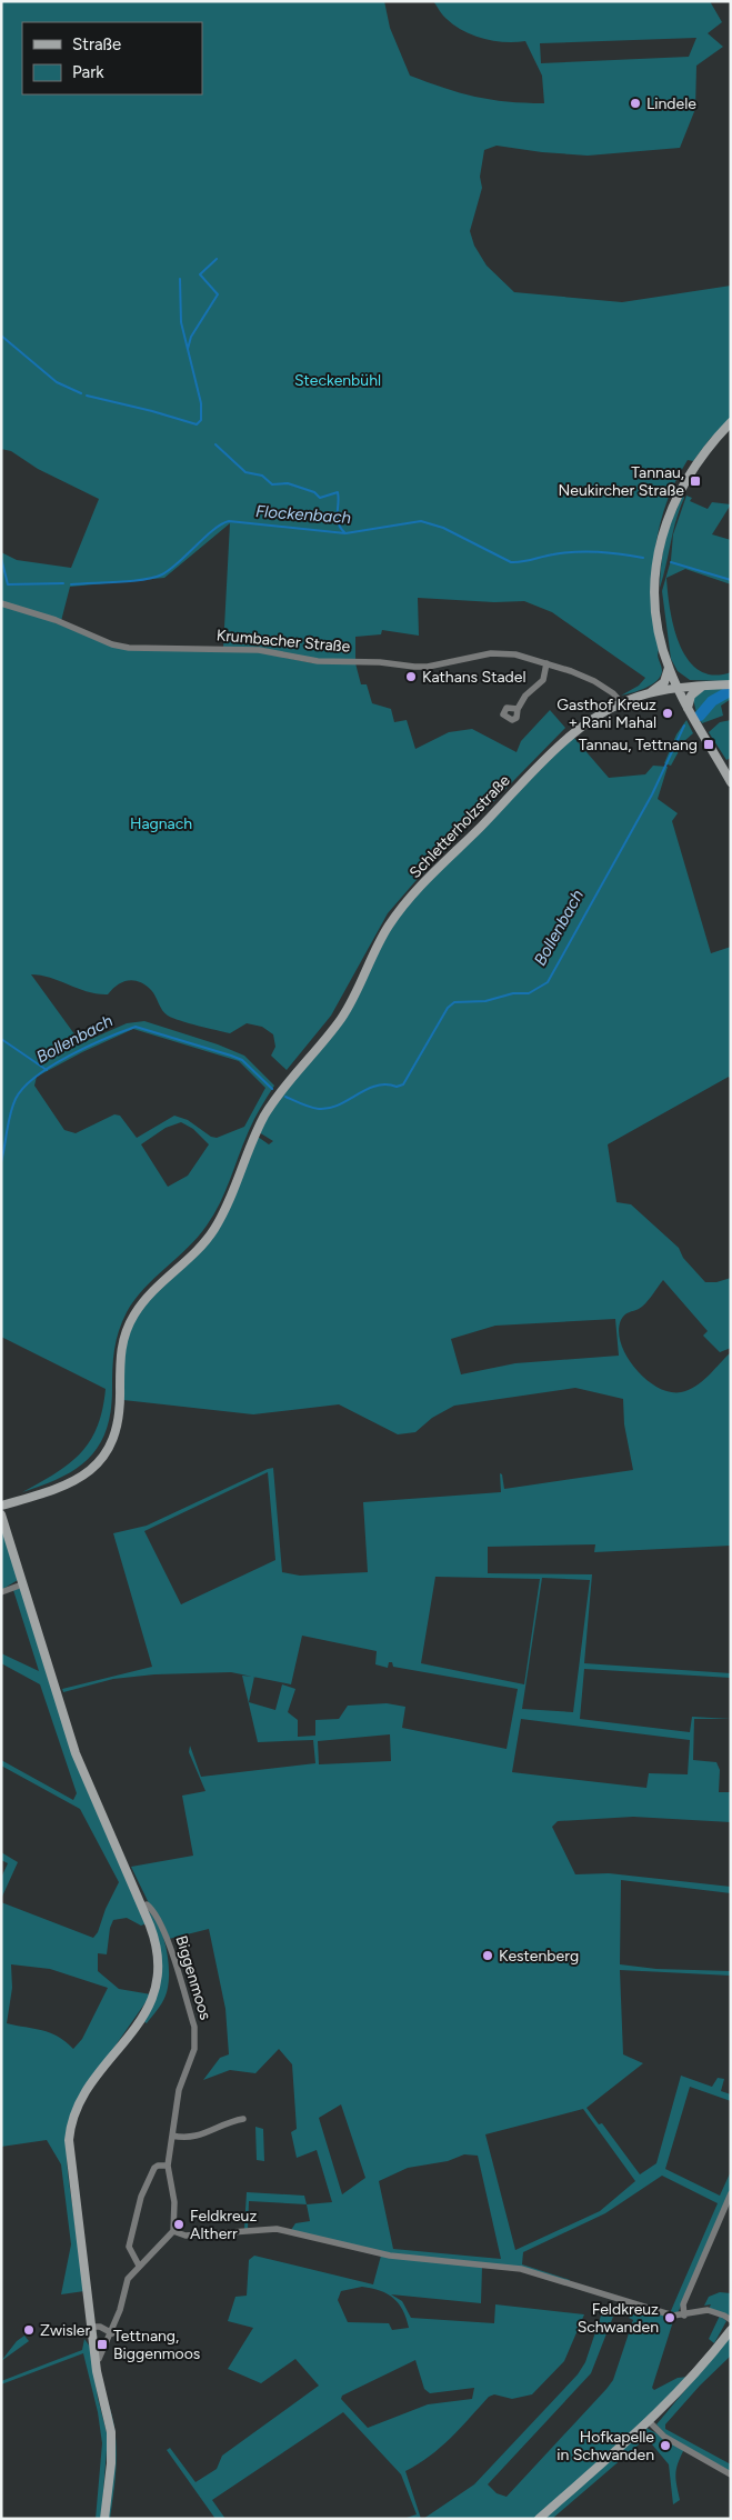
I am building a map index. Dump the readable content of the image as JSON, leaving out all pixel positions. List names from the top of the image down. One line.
{"streets":{"main road":["Schletterholzstraße"],"street":["Krumbacher Straße","Biggenmoos"]},"crossings":[["Krumbacher Straße","Schletterholzstraße"]],"water":["Flockenbach","Bollenbach"],"parks":["Steckenbühl","Hagnach"],"places":{"other":["Lindele","Kathans Stadel","Gasthof Kreuz + Rani Mahal","Kestenberg","Feldkreuz Altherr","Feldkreuz Schwanden","Zwisler","Hofkapelle in Schwanden"],"transit":["Tannau, Neukircher Straße","Tannau, Tettnang","Tettnang, Biggenmoos"]},"legend":["Straße","Park"]}
